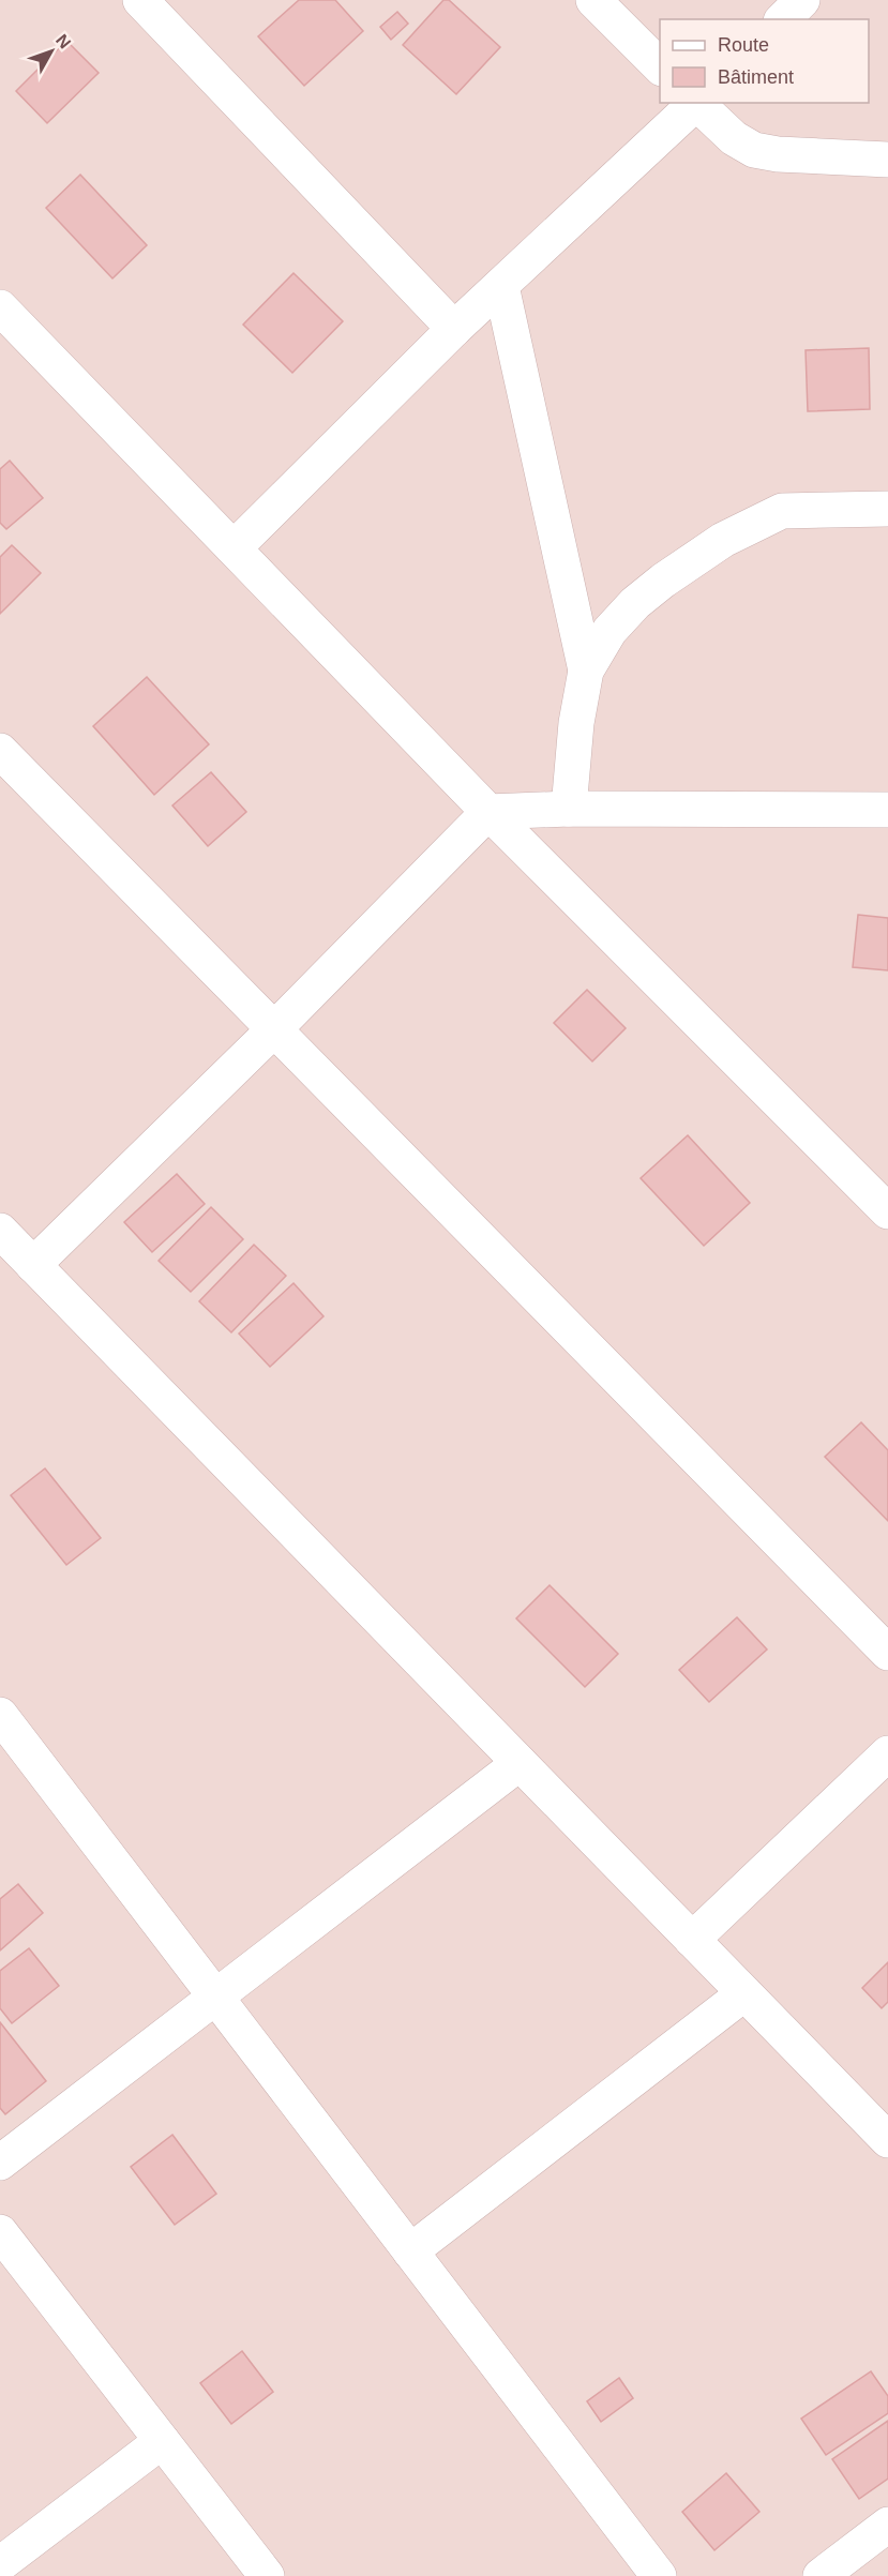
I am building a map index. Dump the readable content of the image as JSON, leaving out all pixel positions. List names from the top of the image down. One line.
{"legend":["Route","Bâtiment"],"north":"top right"}
